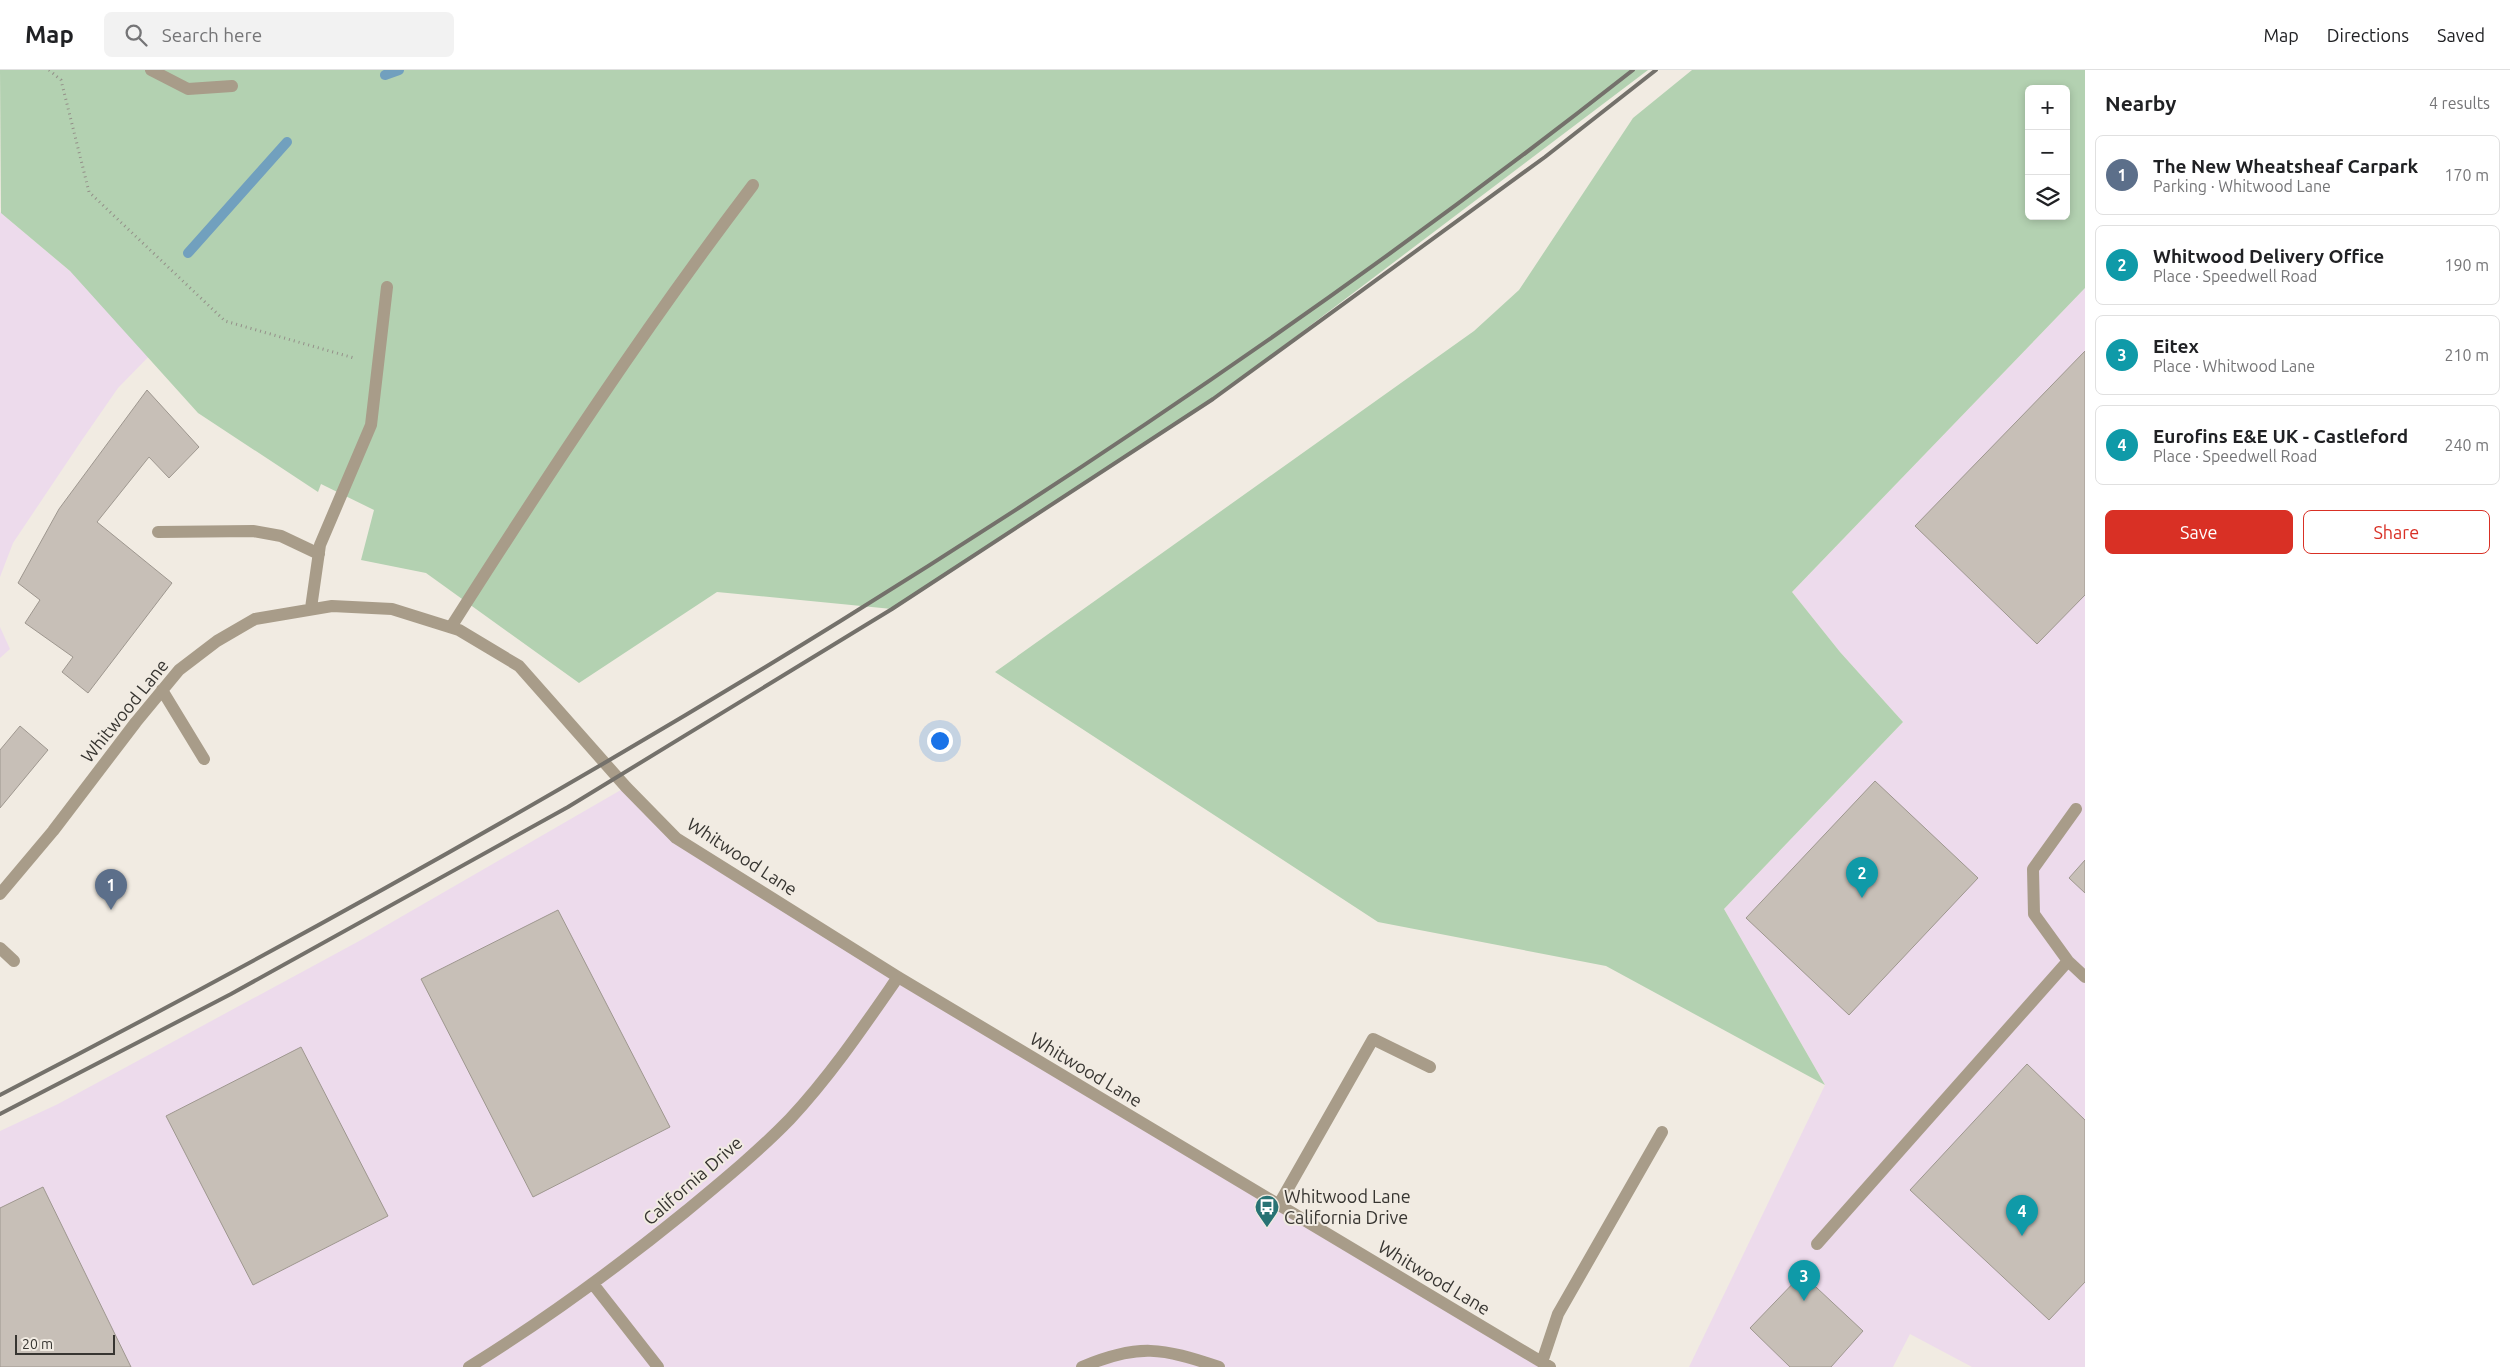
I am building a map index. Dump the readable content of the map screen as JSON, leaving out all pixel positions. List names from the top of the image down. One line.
{"streets":{"street":["Whitwood Lane","California Drive"]},"crossings":[["Whitwood Lane","California Drive"]],"places":{"bus stop":["Whitwood Lane California Drive"]},"scale_bar":"20 m","page":{"header":"Map","search":"Search here","nav":["Map","Directions","Saved"],"heading":["Nearby","4 results"],"map_buttons":["+","−"],"list":[{"mark":"1","name":"The New Wheatsheaf Carpark","note":"Parking · Whitwood Lane","value":"170 m"},{"mark":"2","name":"Whitwood Delivery Office","note":"Place · Speedwell Road","value":"190 m"},{"mark":"3","name":"Eitex","note":"Place · Whitwood Lane","value":"210 m"},{"mark":"4","name":"Eurofins E&E UK - Castleford","note":"Place · Speedwell Road","value":"240 m"}],"buttons":["Save","Share"],"pins":["2","1","4","3"],"scale":"20 m"}}
